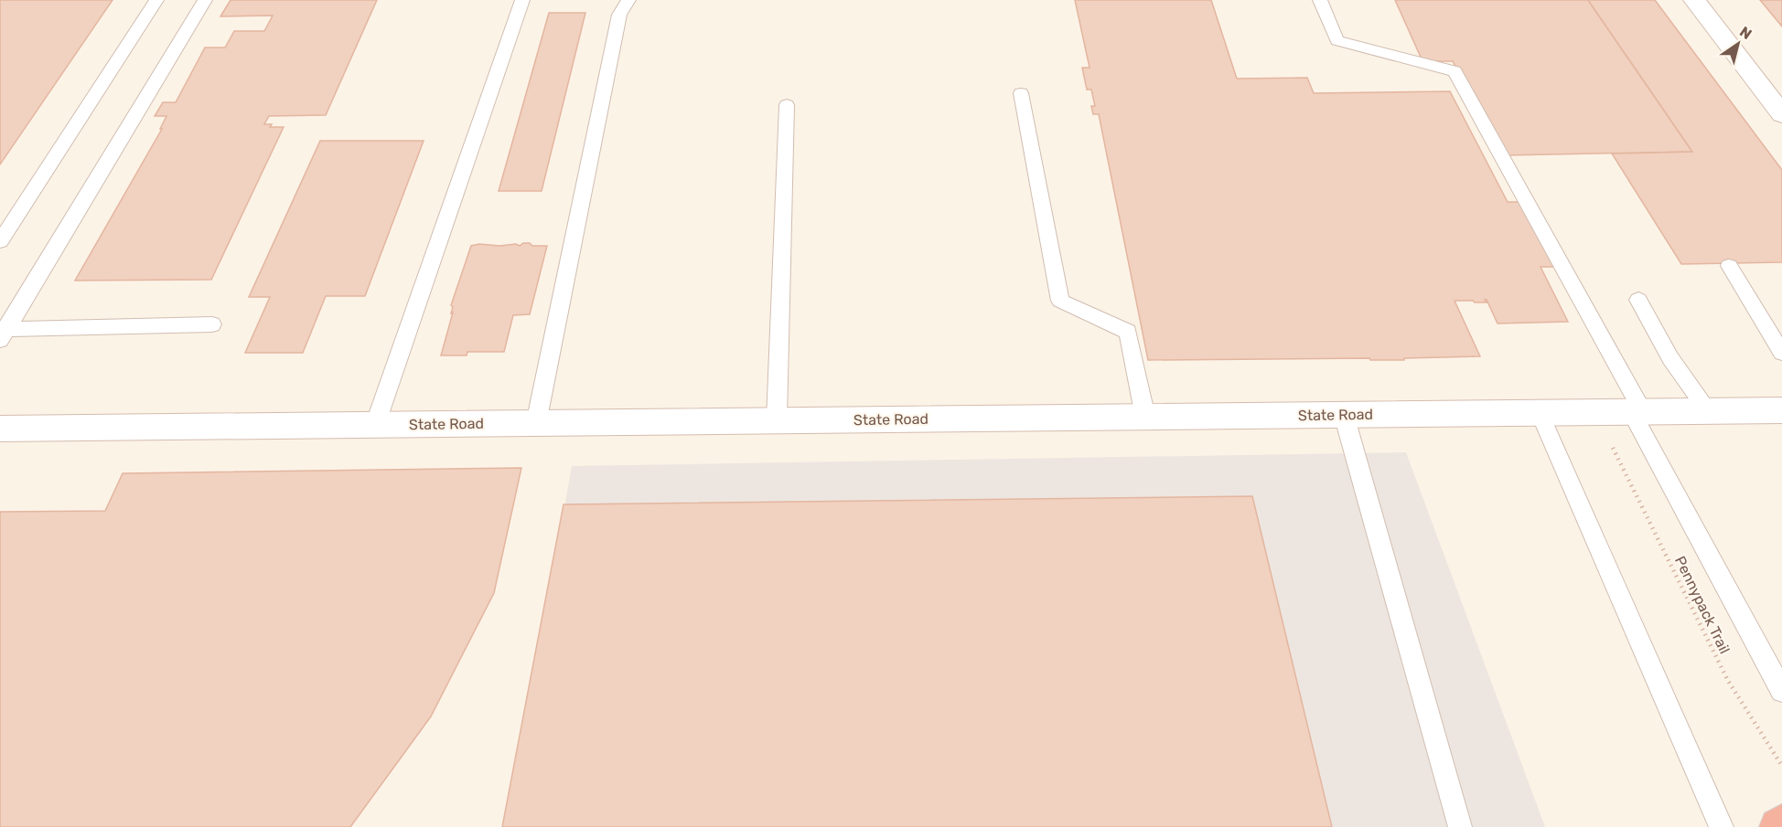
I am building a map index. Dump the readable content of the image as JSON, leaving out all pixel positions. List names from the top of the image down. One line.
{"streets":{"main road":["State Road"],"path":["Pennypack Trail"]},"north":"top right"}
